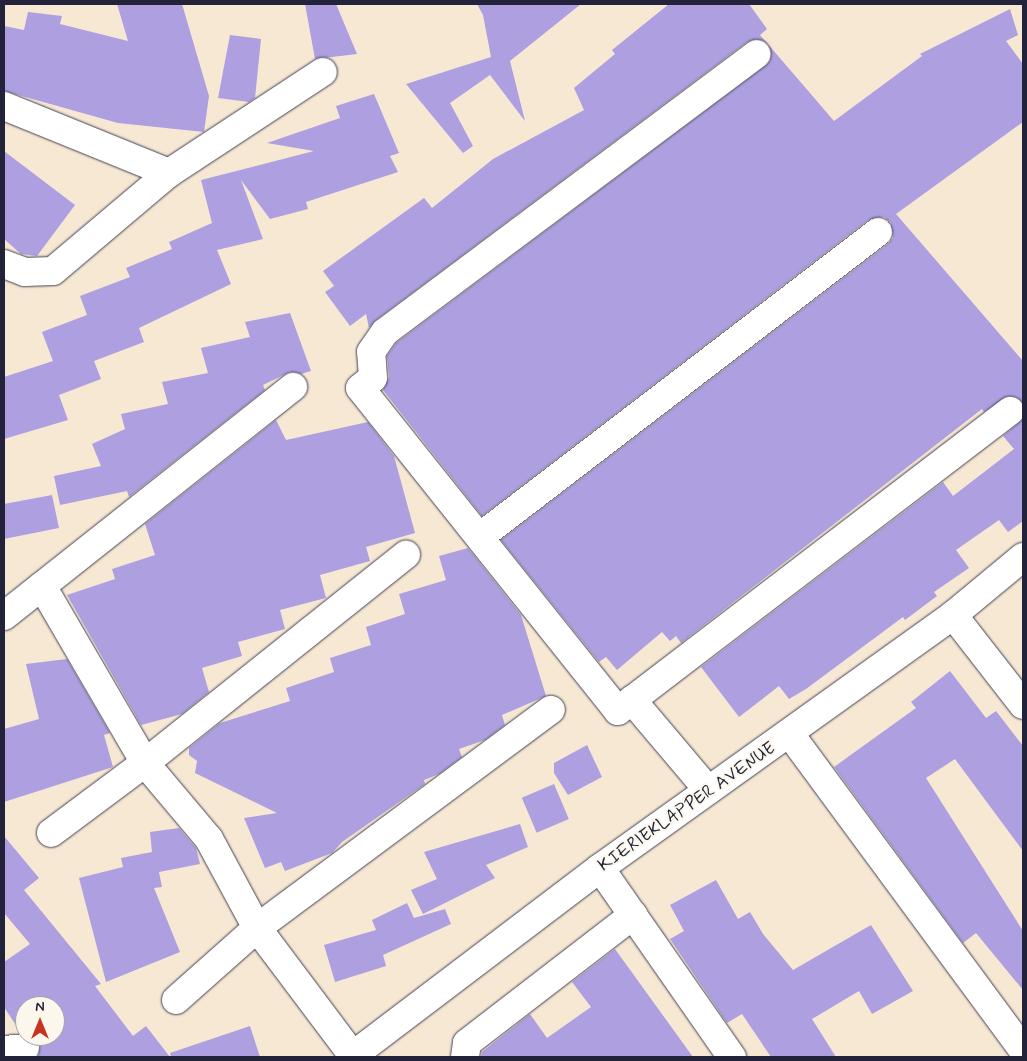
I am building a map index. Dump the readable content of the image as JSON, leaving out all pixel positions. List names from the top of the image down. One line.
{"streets":{"street":["KIERIEKLAPPER AVENUE"]},"north":"top"}
